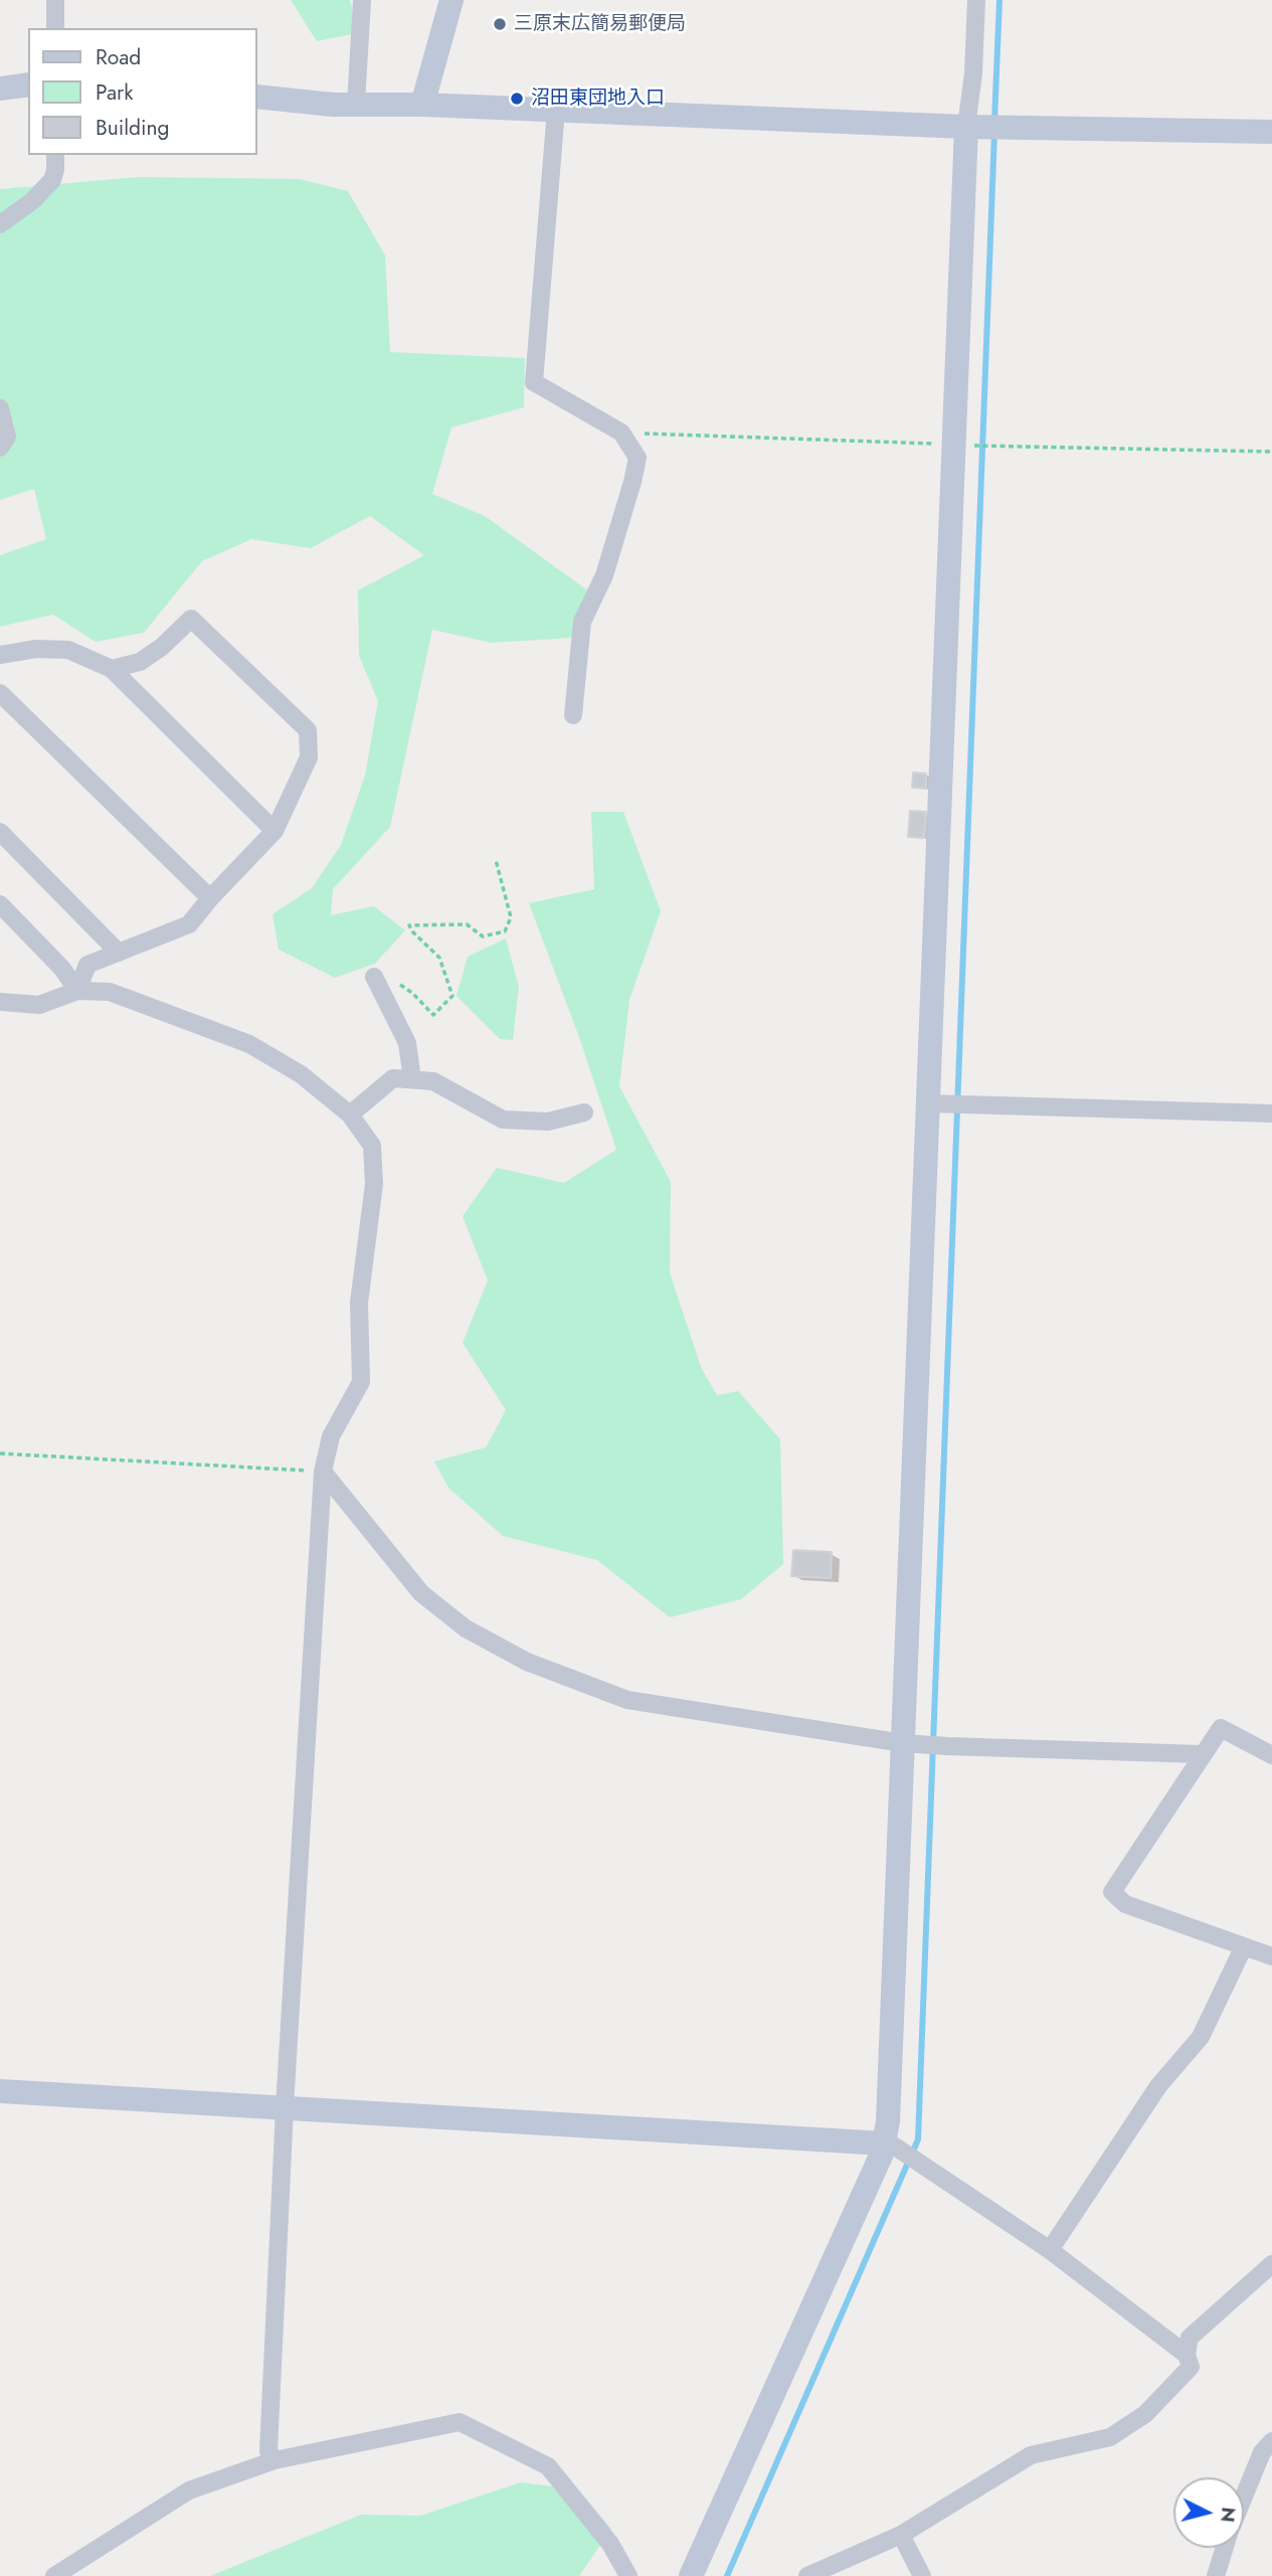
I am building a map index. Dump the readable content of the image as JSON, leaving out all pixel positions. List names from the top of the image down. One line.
{"places":["三原末広簡易郵便局","沼田東団地入口"],"legend":["Road","Park","Building"],"north":"right"}
